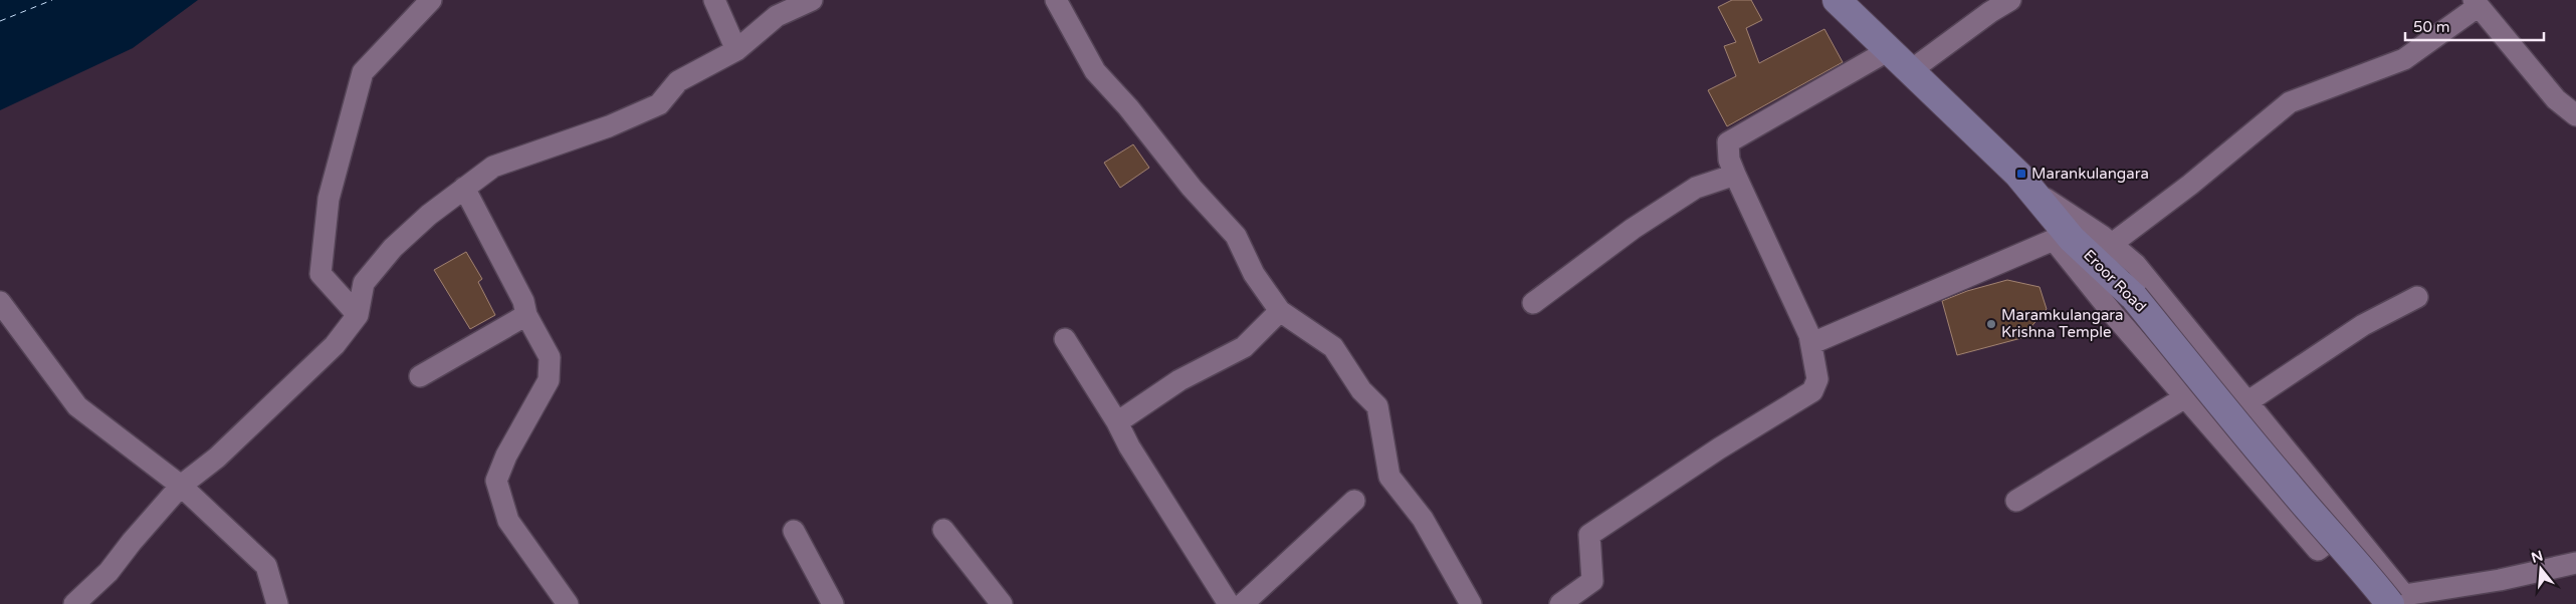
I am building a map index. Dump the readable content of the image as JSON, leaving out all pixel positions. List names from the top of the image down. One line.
{"streets":{"main road":["Eroor Road"]},"places":{"transit":["Marankulangara"],"other":["Maramkulangara Krishna Temple"]},"scale_bar":"50 m","north":"top"}
